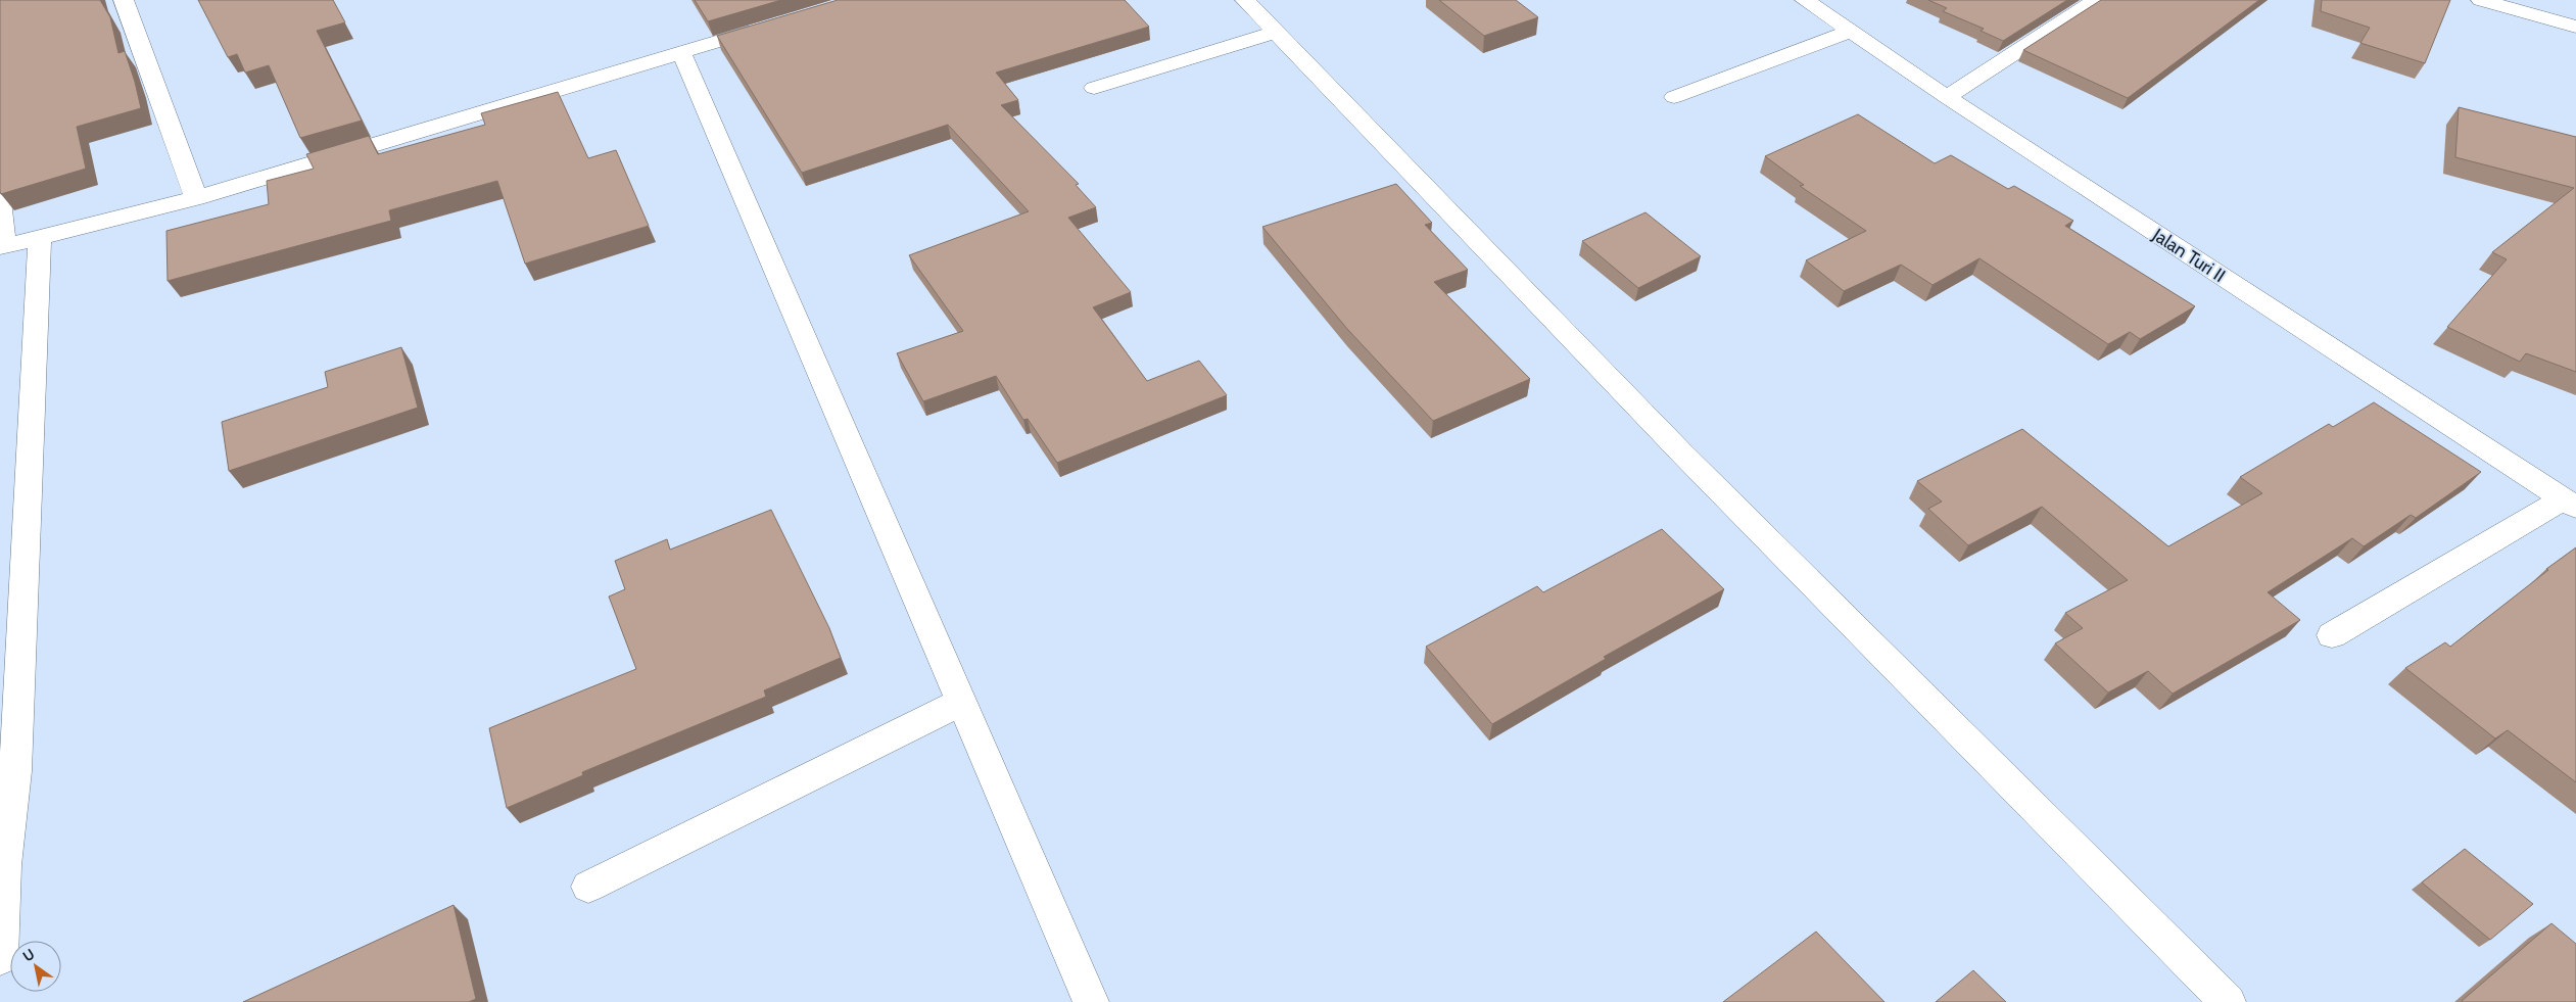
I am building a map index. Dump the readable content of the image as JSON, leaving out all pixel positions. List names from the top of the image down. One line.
{"streets":{"street":["Jalan Turi II"]},"north":"top left"}
